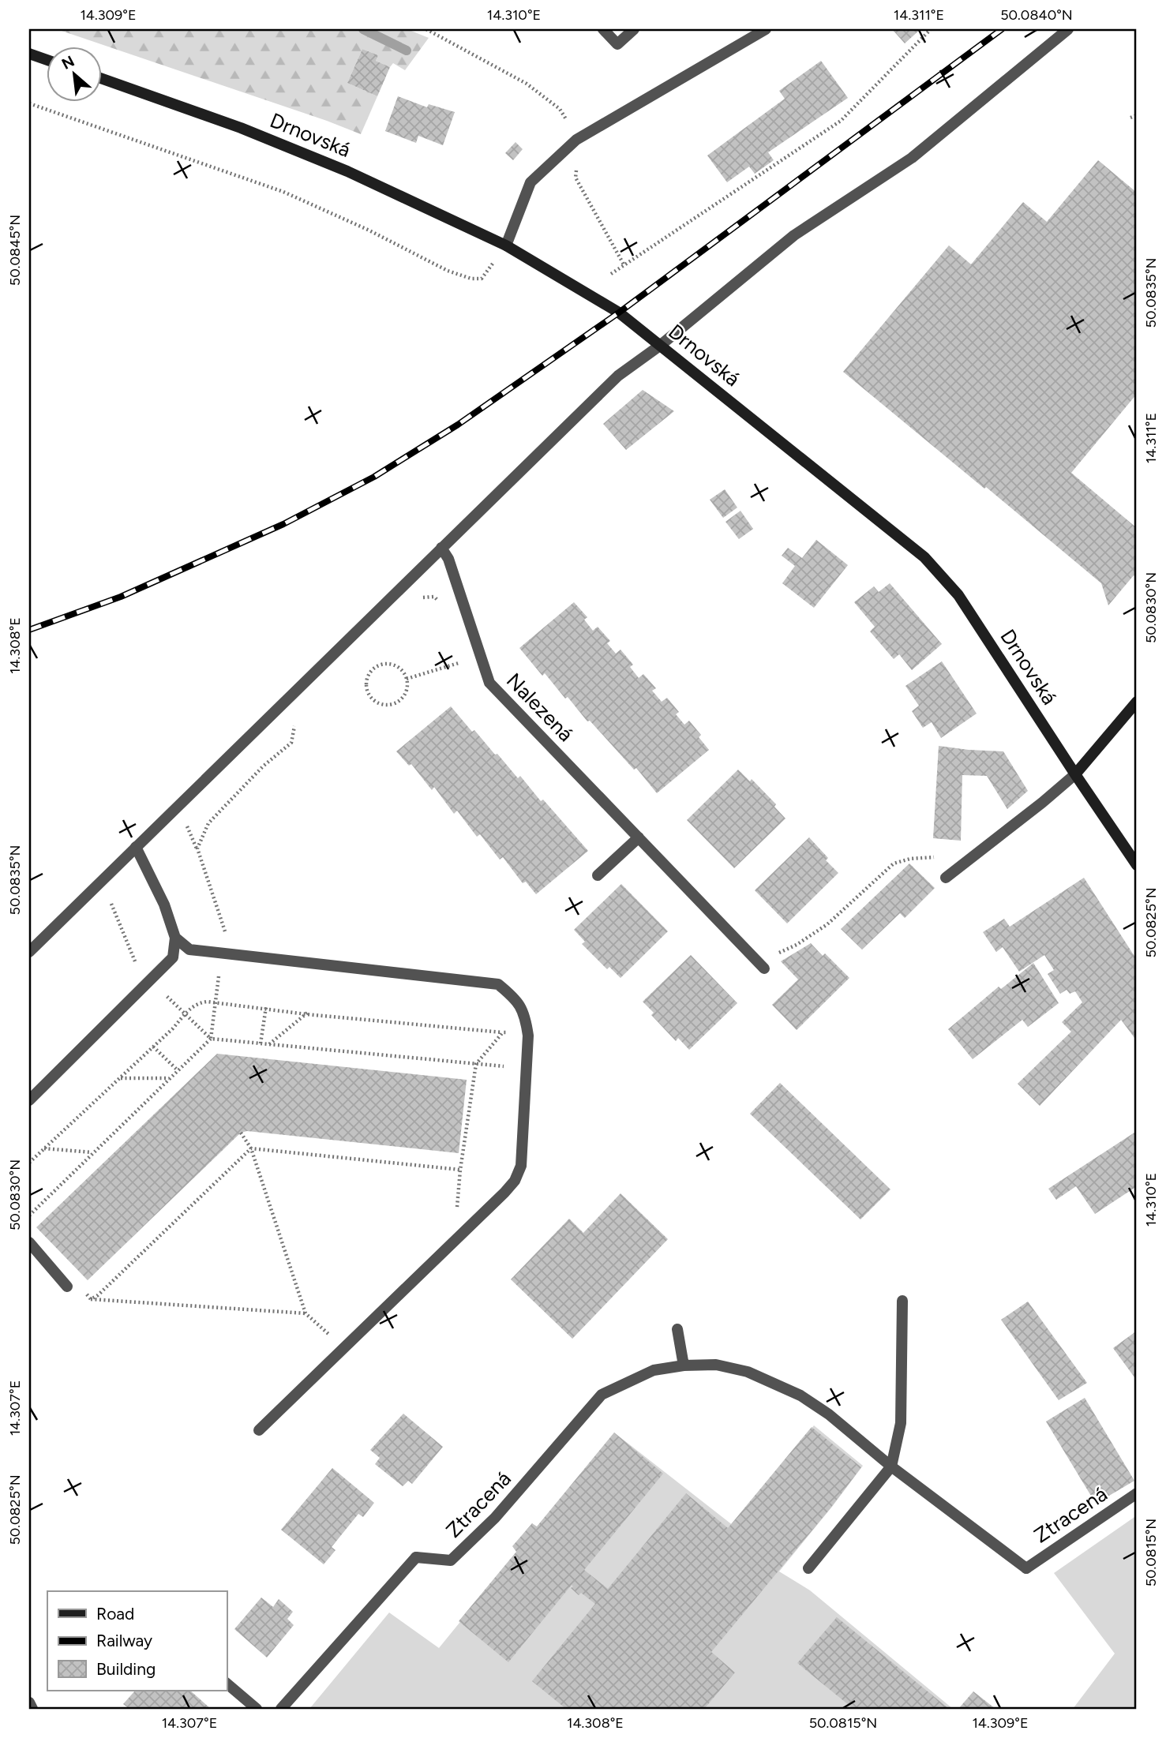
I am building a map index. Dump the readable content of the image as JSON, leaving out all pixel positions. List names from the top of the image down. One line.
{"streets":{"main road":["Drnovská"],"street":["Nalezená","Ztracená"]},"legend":["Road","Railway","Building"],"north":"top left","coordinates":["14.309°E","14.310°E","14.311°E","50.0840°N","50.0845°N","50.0835°N","50.0830°N","14.308°E","50.0825°N","14.307°E","50.0815°N"]}
